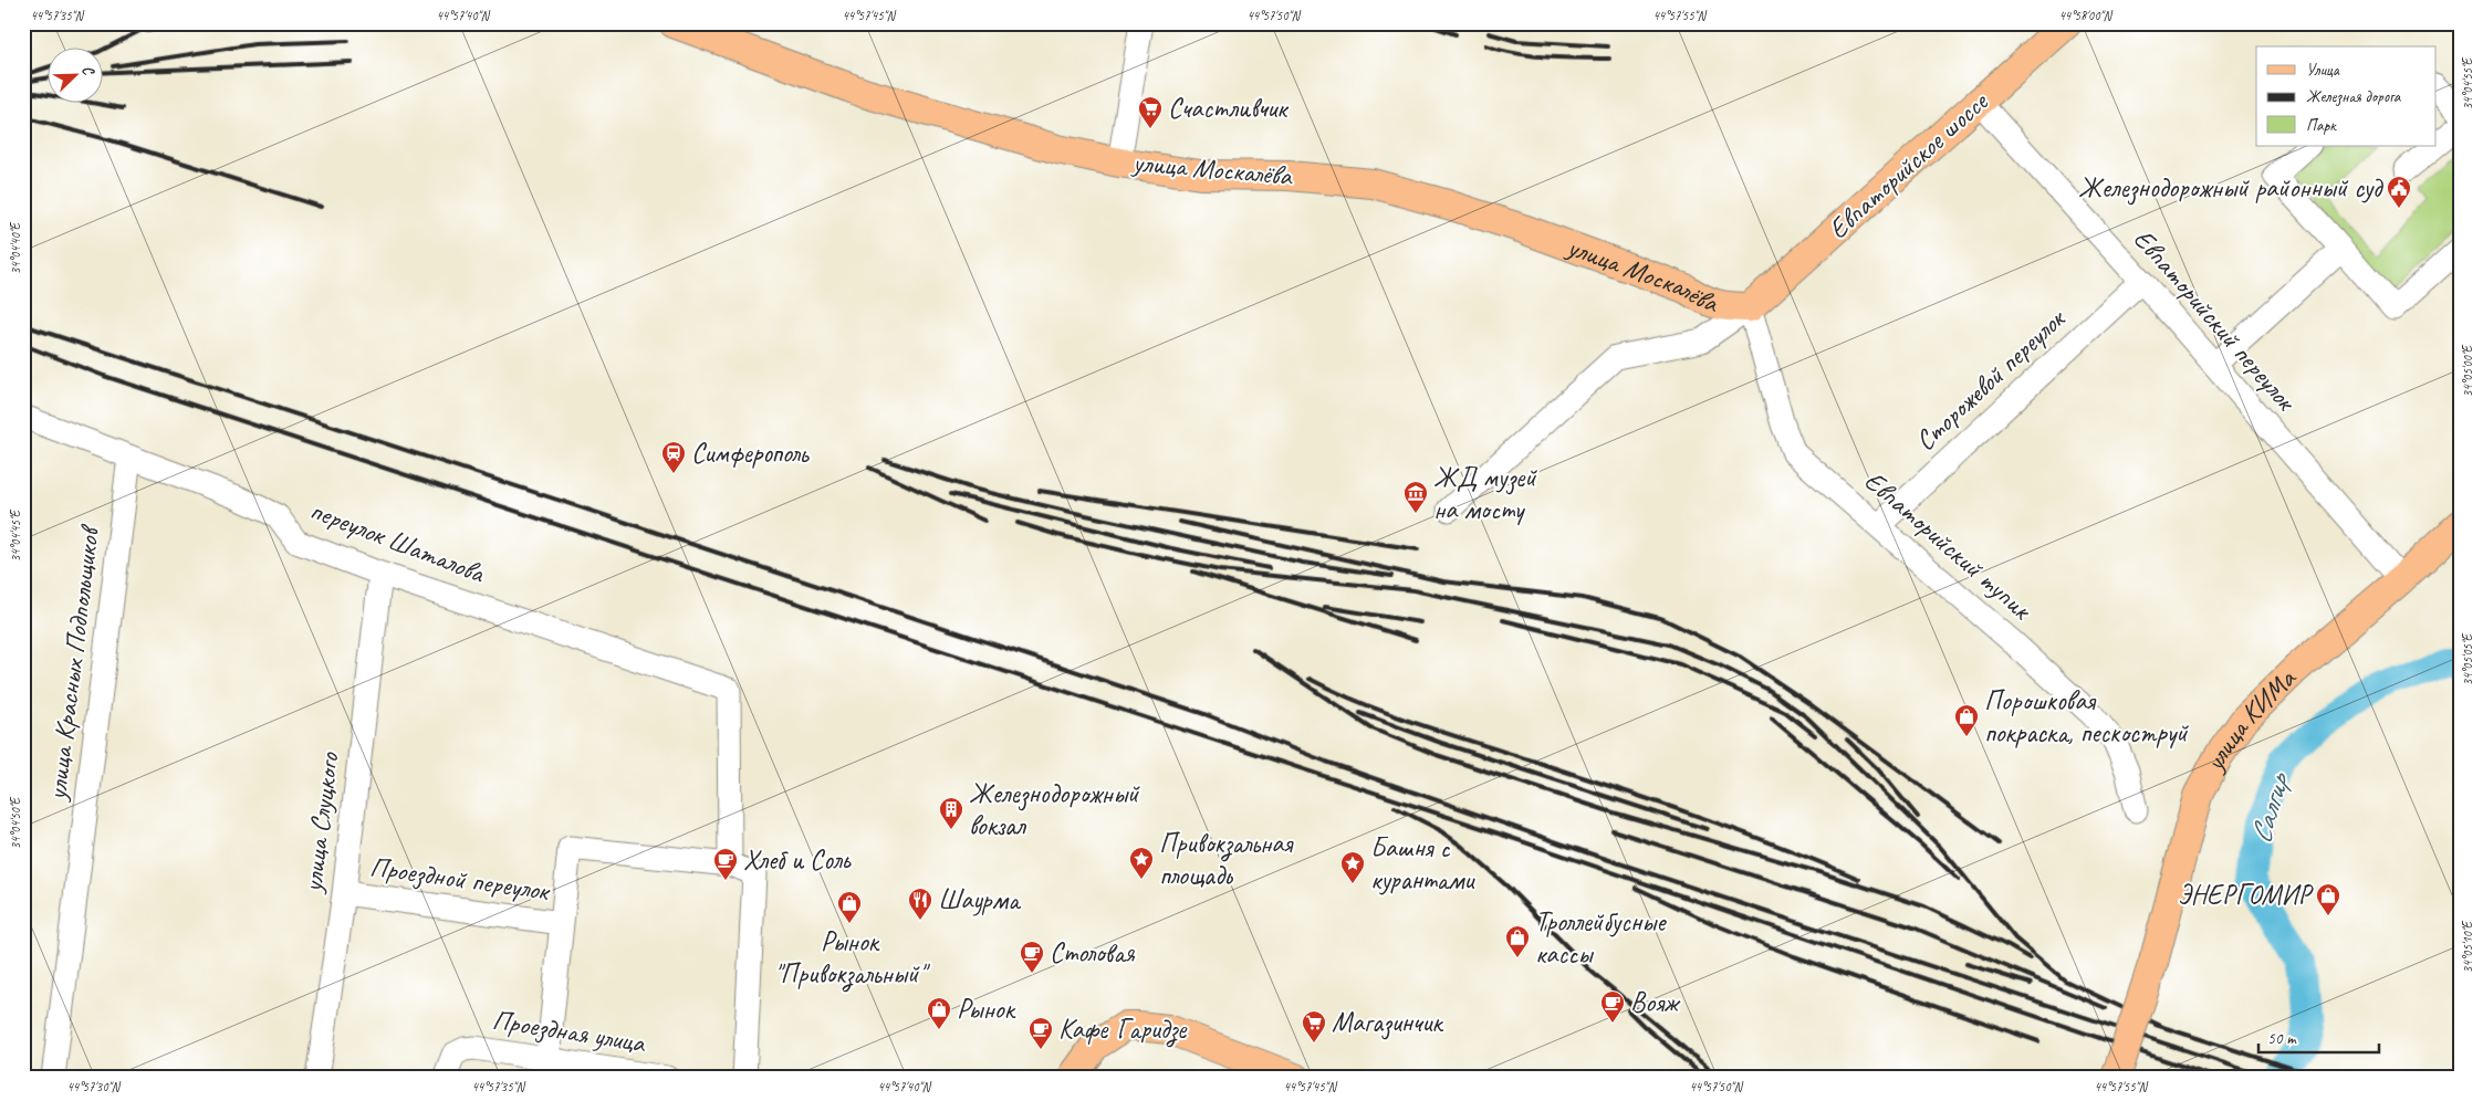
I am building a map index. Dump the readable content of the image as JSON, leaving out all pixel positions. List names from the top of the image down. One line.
{"streets":{"main road":["Евпаторийское шоссе","улица Москалёва","улица КИМа"],"street":["Евпаторийский переулок","Сторожевой переулок","переулок Шаталова","Евпаторийский тупик","улица Красных Подпольщиков","улица Слуцкого","Проездной переулок","Проездная улица"]},"crossings":[["Евпаторийское шоссе","улица Москалёва"],["Евпаторийское шоссе","Евпаторийский переулок"],["Евпаторийское шоссе","Евпаторийский тупик"],["улица Москалёва","Евпаторийский тупик"],["Евпаторийский переулок","Сторожевой переулок"],["Евпаторийский переулок","улица КИМа"],["Сторожевой переулок","Евпаторийский тупик"],["переулок Шаталова","улица Красных Подпольщиков"],["переулок Шаталова","улица Слуцкого"],["улица Слуцкого","Проездной переулок"],["Проездной переулок","Проездная улица"]],"water":["Салгир"],"places":{"supermarket":["Счастливчик","Магазинчик"],"public building":["Железнодорожный районный суд"],"station":["Симферополь"],"museum":["ЖД музей на мосту"],"shop":["Порошковая покраска, пескоструй","ЭНЕРГОМИР","Рынок \"Привокзальный\"","Троллейбусные кассы","Рынок"],"building":["Железнодорожный вокзал"],"place":["Привокзальная площадь","Башня с курантами"],"cafe":["Хлеб и Соль","Столовая","Вояж","Кафе Гаридзе"],"restaurant":["Шаурма"]},"legend":["Улица","Железная дорога","Парк"],"scale_bar":"50 m","north":"top right","coordinates":["44°57'35\"N","44°57'40\"N","44°57'45\"N","44°57'50\"N","44°57'55\"N","44°58'00\"N","34°04'55\"E","34°04'40\"E","34°05'00\"E","34°04'45\"E","34°05'05\"E","34°04'50\"E","34°05'10\"E","44°57'30\"N"]}
